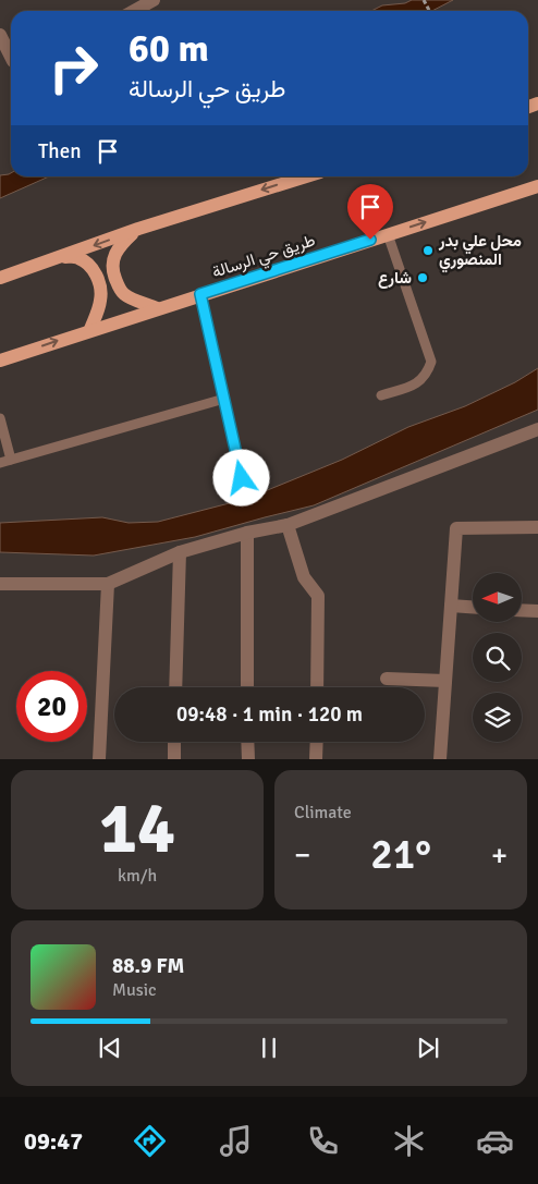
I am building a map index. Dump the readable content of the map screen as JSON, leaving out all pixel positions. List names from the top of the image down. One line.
{"streets":{"main road":["طريق حي الرسالة"]},"one_way":["طريق حي الرسالة"],"places":["محل علي بدر المنصوري","شارع"],"north":"left","page":{"turn":["60 m","طريق حي الرسالة"],"then":"Then","limit":"20","trip":"09:48 · 1 min · 120 m","tile":[["14","km/h"],"Climate"],"heat":["−","21°","+"],"song":["88.9 FM","Music"],"tabs":"09:47"}}
